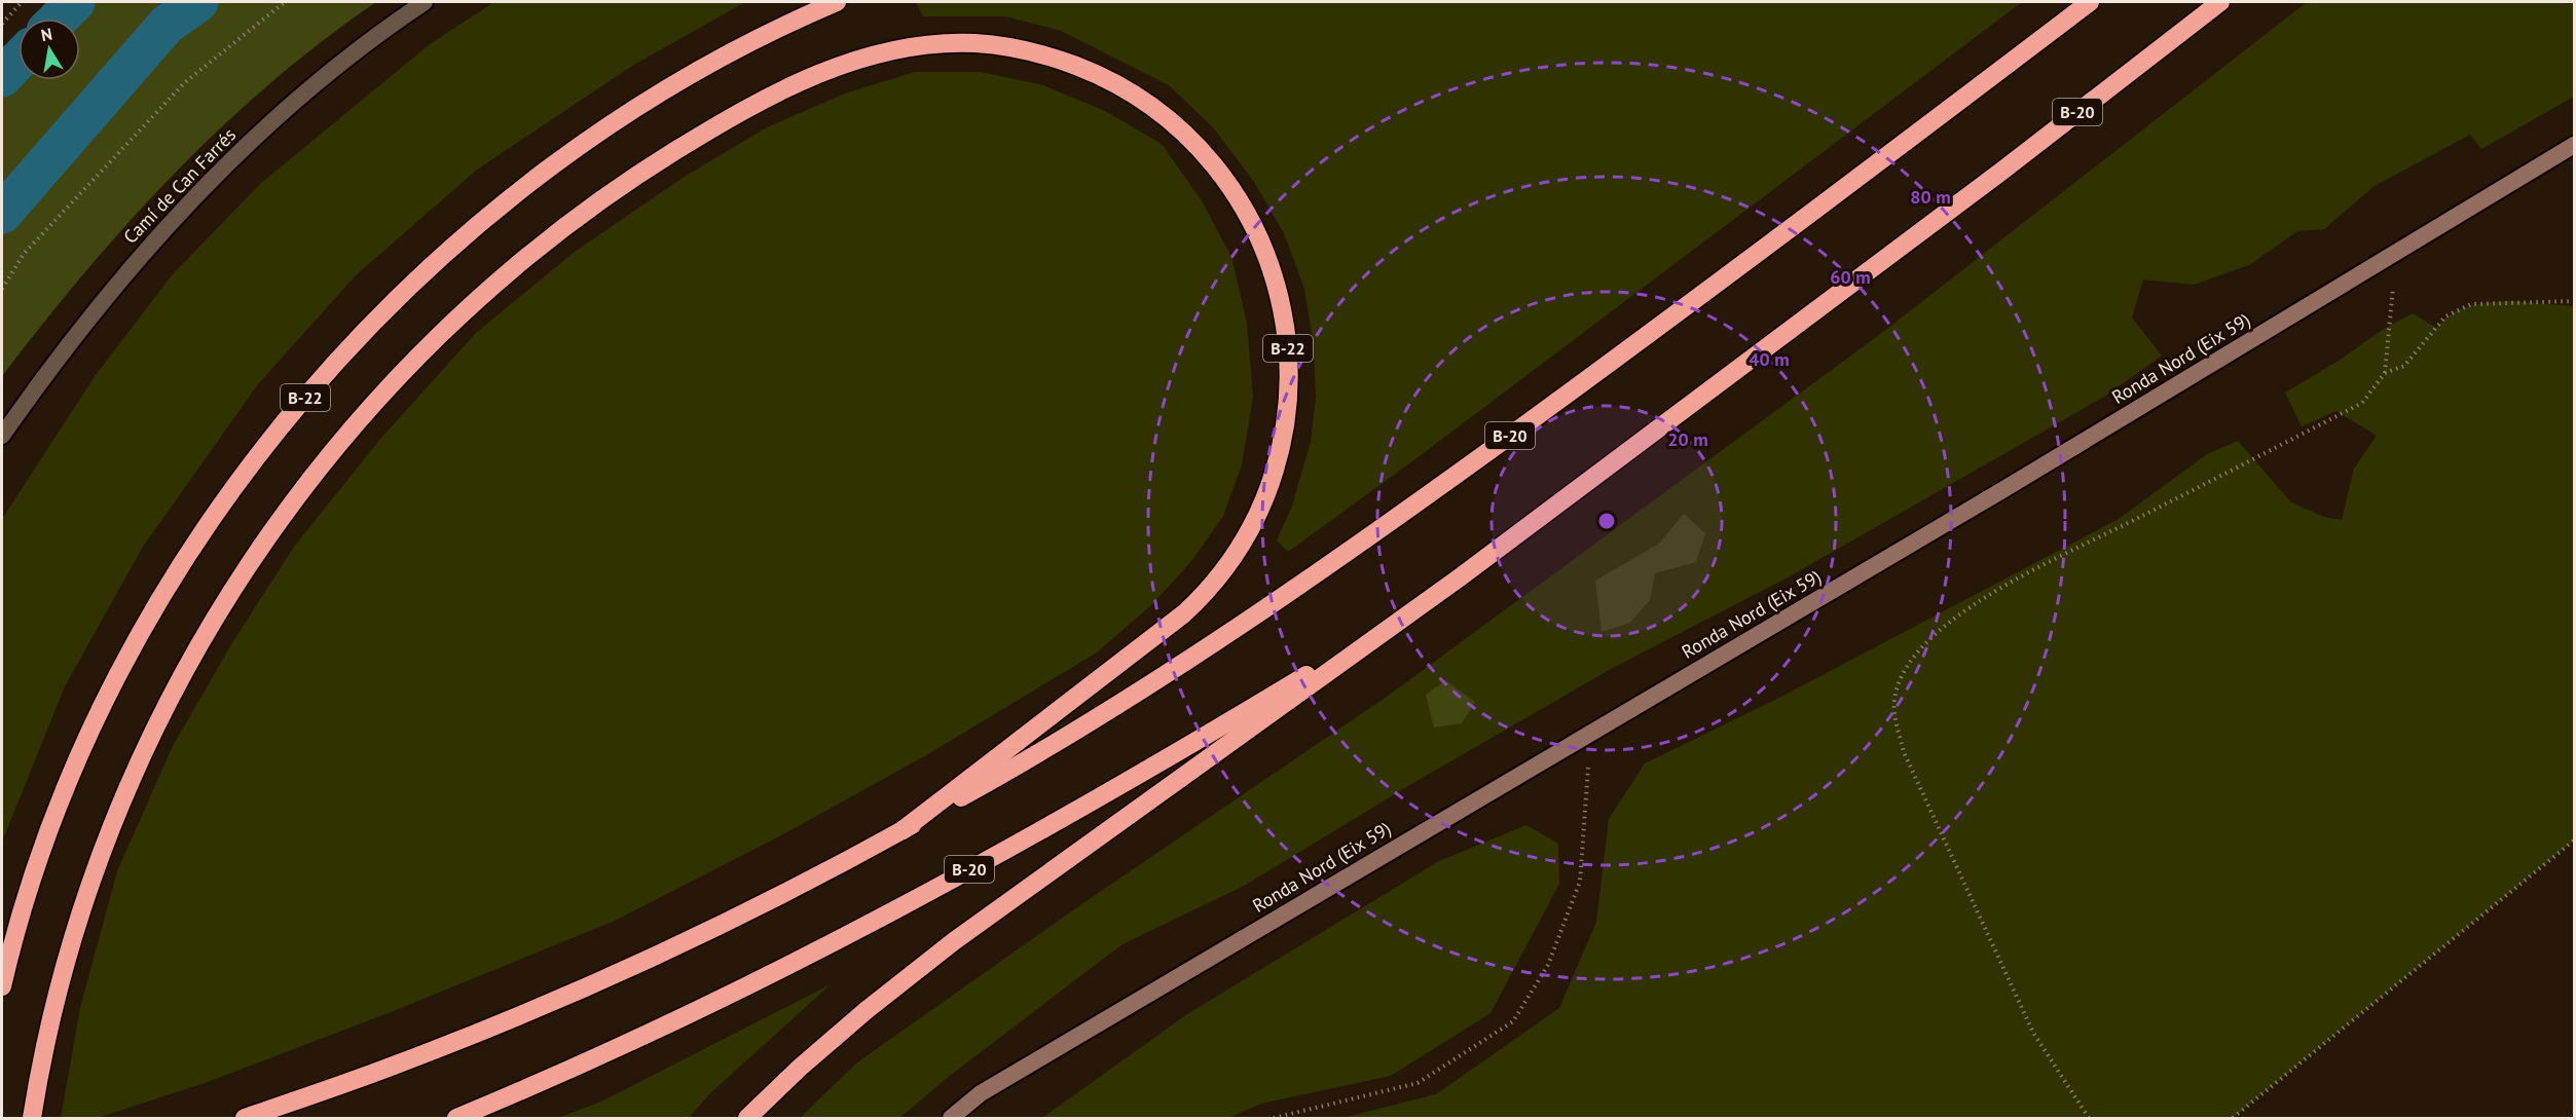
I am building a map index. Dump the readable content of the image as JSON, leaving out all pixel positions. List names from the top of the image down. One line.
{"streets":{"highway":["B-20","B-22"],"main road":["Ronda Nord (Eix 59)"],"street":["Camí de Can Farrés"]},"crossings":[["B-20","B-22"]],"north":"top","rings":["80 m","60 m","40 m","20 m"]}
